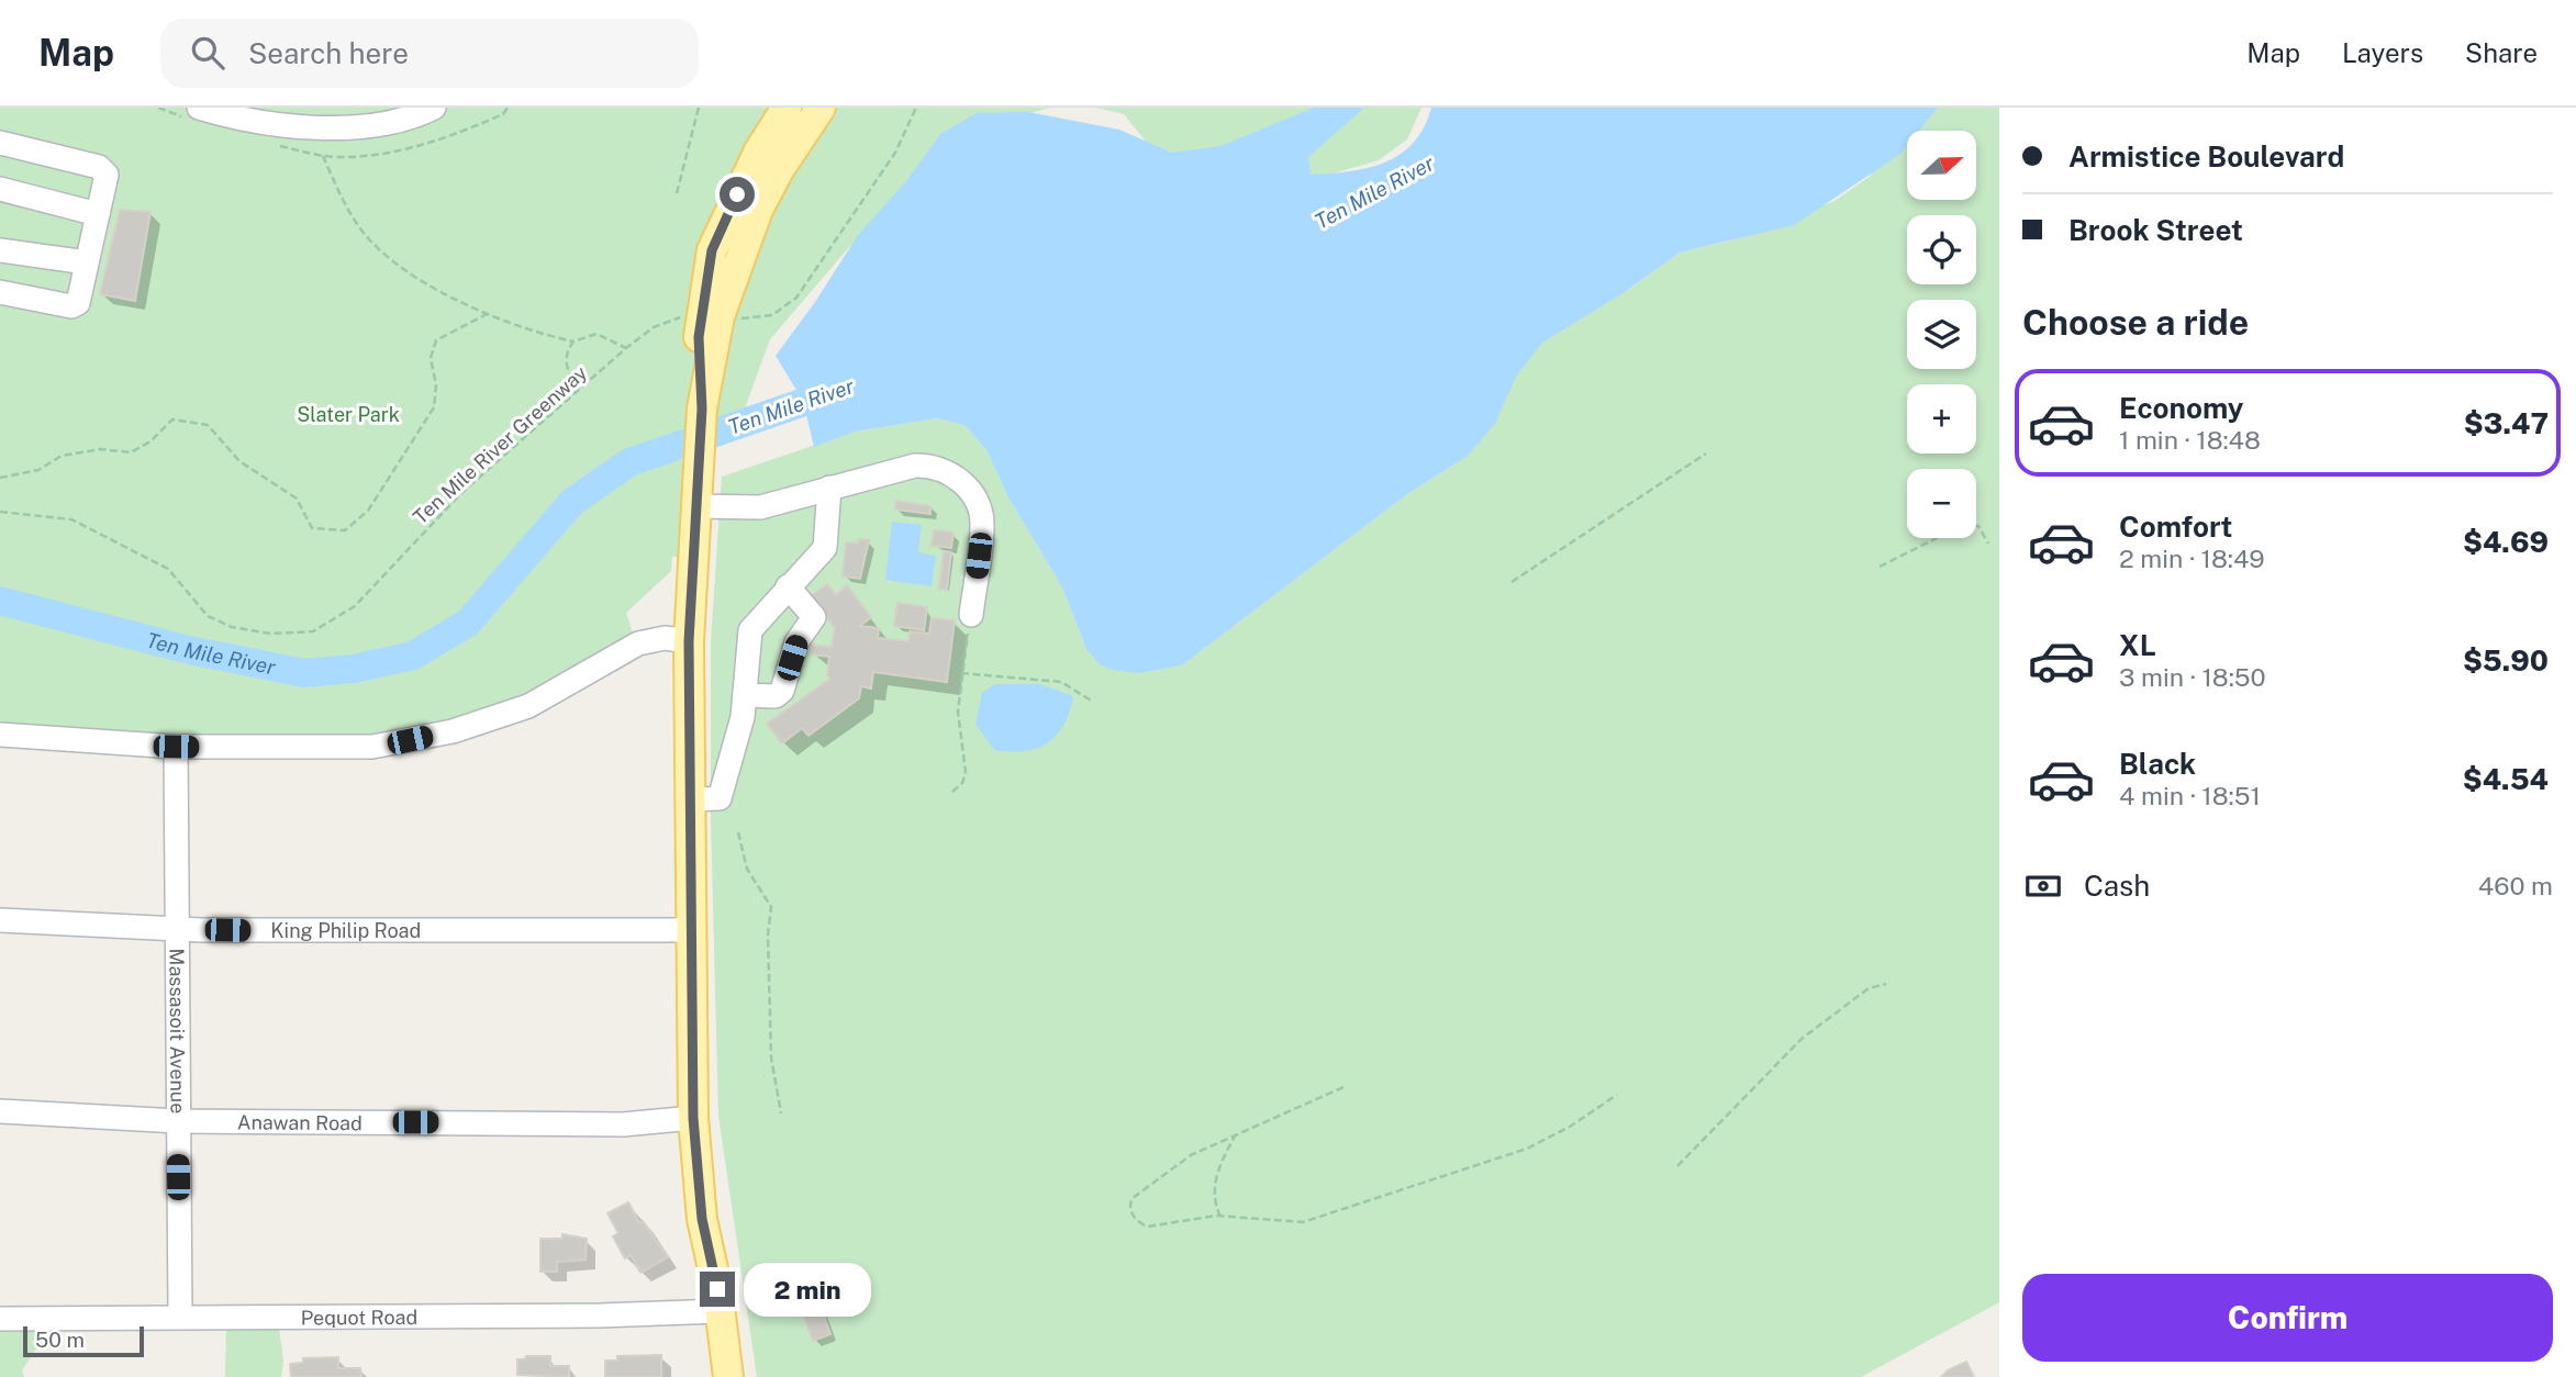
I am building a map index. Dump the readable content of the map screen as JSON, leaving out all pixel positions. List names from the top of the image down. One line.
{"streets":{"street":["King Philip Road","Massasoit Avenue","Anawan Road","Pequot Road"],"path":["Ten Mile River Greenway"]},"crossings":[["King Philip Road","Massasoit Avenue"],["Massasoit Avenue","Anawan Road"],["Massasoit Avenue","Pequot Road"]],"water":["Ten Mile River"],"parks":["Slater Park"],"scale_bar":"50 m","north":"right","page":{"header":"Map","search":"Search here","nav":["Map","Layers","Share"],"banner":["Armistice Boulevard","Brook Street"],"map_buttons":["+","−"],"heading":"Choose a ride","list":[{"name":"Economy","note":"1 min · 18:48","value":"$3.47"},{"name":"Comfort","note":"2 min · 18:49","value":"$4.69"},{"name":"XL","note":"3 min · 18:50","value":"$5.90"},{"name":"Black","note":"4 min · 18:51","value":"$4.54"}],"pay":["Cash","460 m"],"buttons":"Confirm","bubble":"2 min","scale":"50 m"}}
